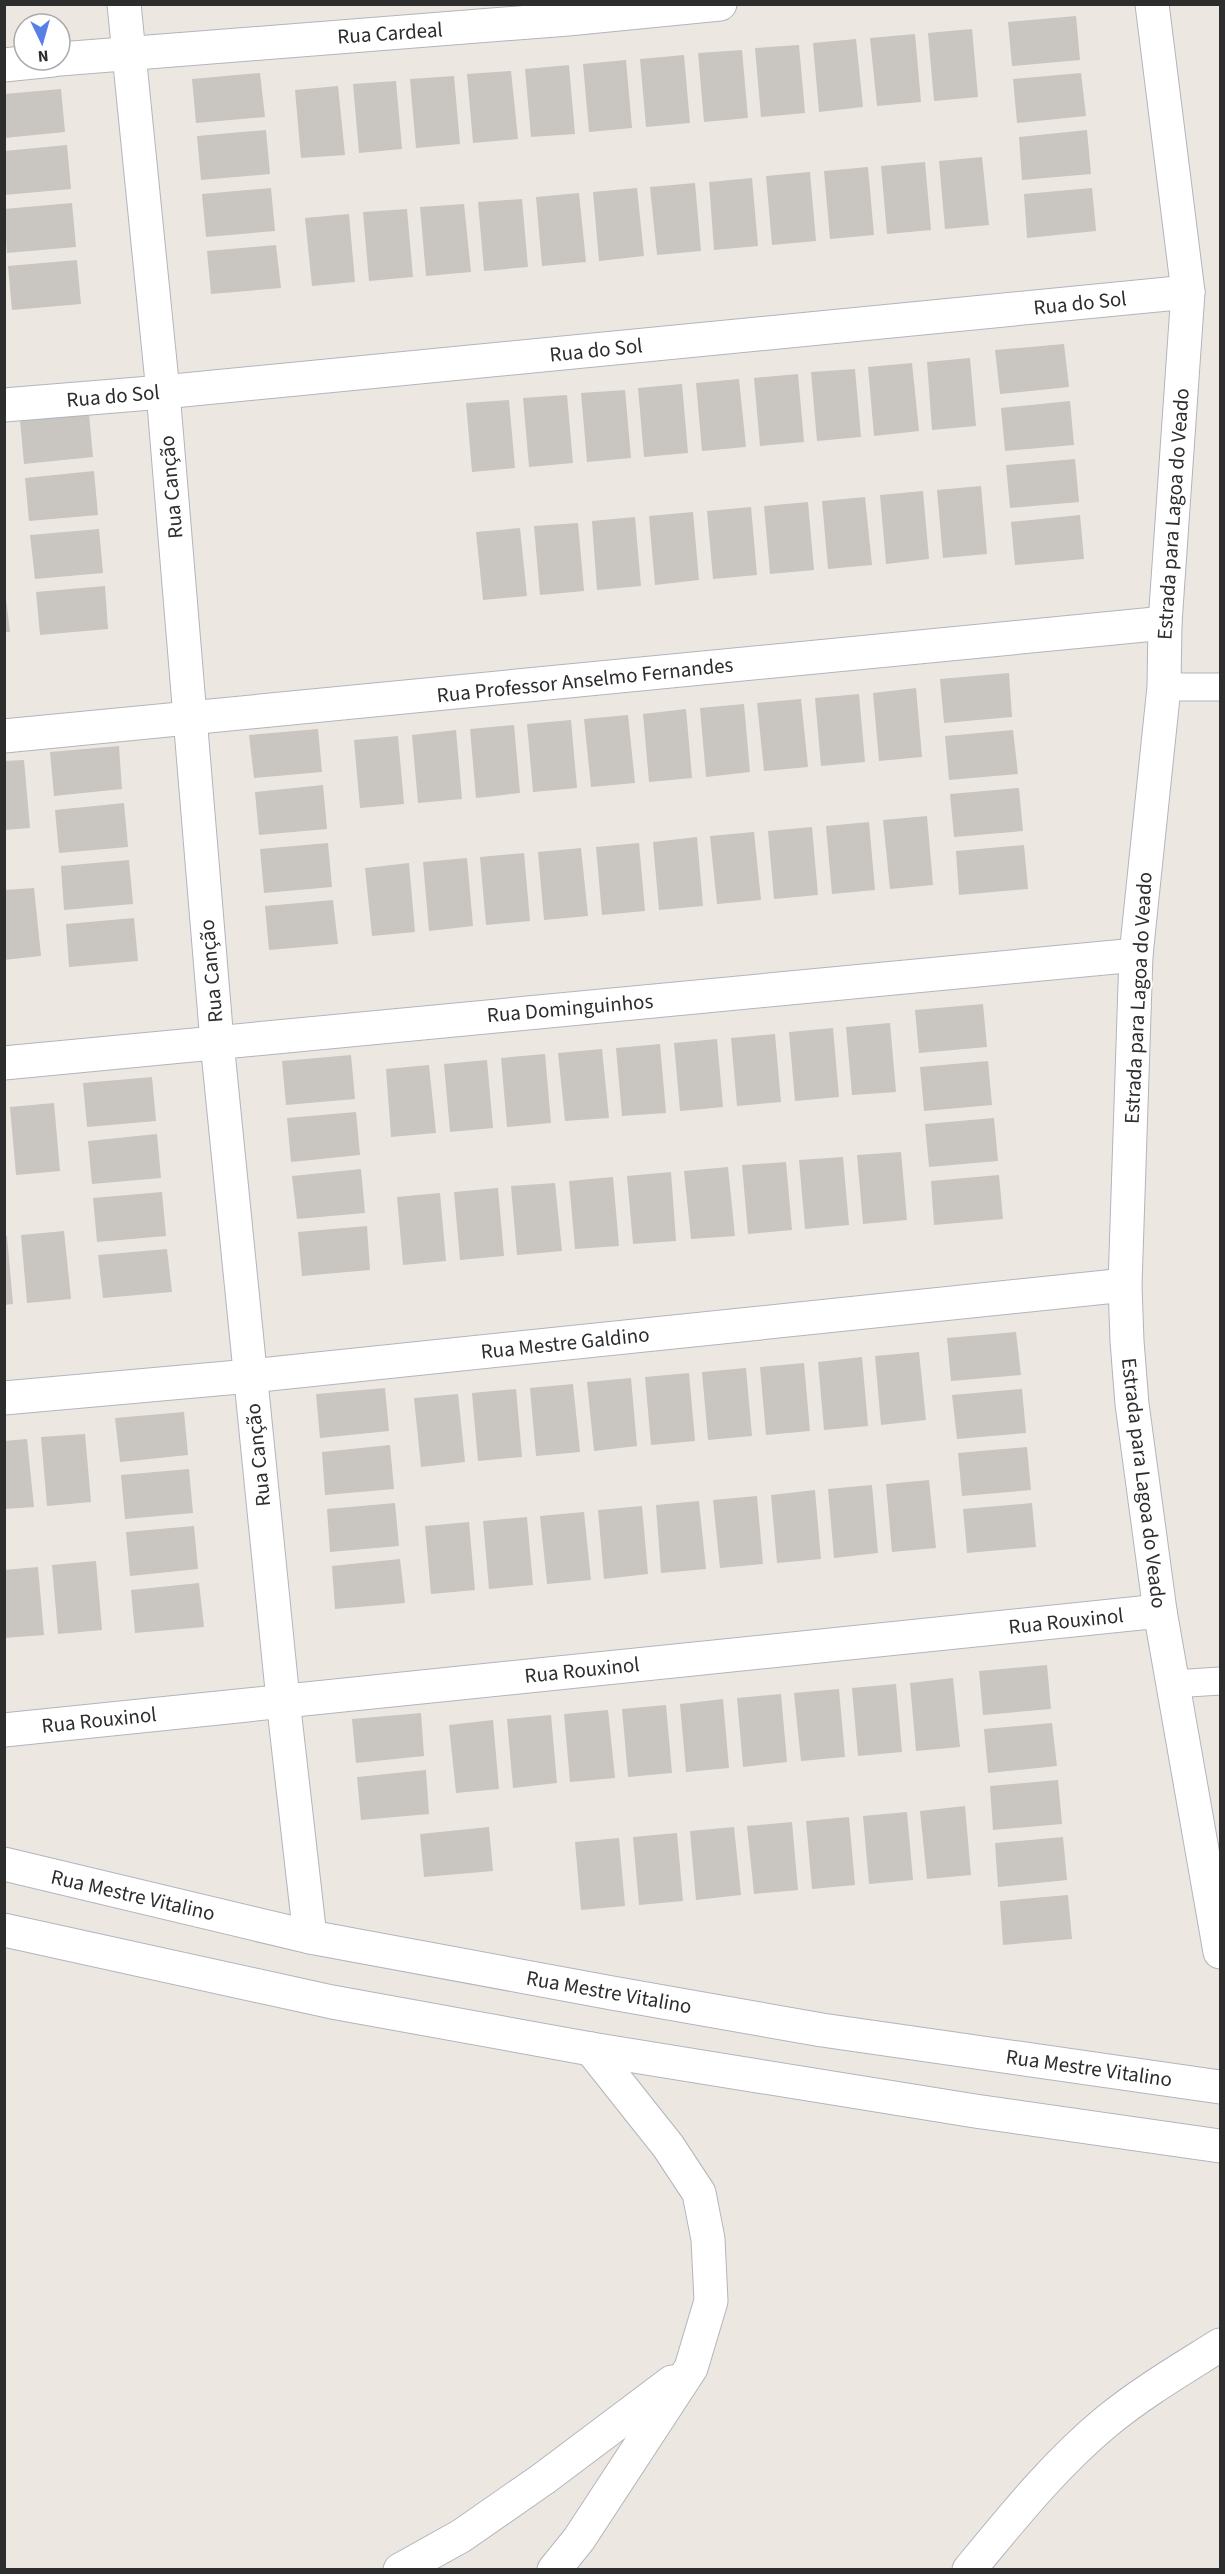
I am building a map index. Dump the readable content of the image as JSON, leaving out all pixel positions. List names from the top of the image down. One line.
{"streets":{"street":["Rua Cardeal","Rua do Sol","Rua Canção","Estrada para Lagoa do Veado","Rua Professor Anselmo Fernandes","Rua Dominguinhos","Rua Mestre Galdino","Rua Rouxinol","Rua Mestre Vitalino"]},"crossings":[["Rua Cardeal","Rua Canção"],["Rua do Sol","Rua Canção"],["Rua do Sol","Estrada para Lagoa do Veado"],["Rua Canção","Rua Professor Anselmo Fernandes"],["Rua Canção","Rua Dominguinhos"],["Rua Canção","Rua Mestre Galdino"],["Rua Canção","Rua Rouxinol"],["Rua Canção","Rua Mestre Vitalino"],["Estrada para Lagoa do Veado","Rua Professor Anselmo Fernandes"],["Estrada para Lagoa do Veado","Rua Dominguinhos"],["Estrada para Lagoa do Veado","Rua Mestre Galdino"],["Estrada para Lagoa do Veado","Rua Rouxinol"]],"north":"bottom"}
